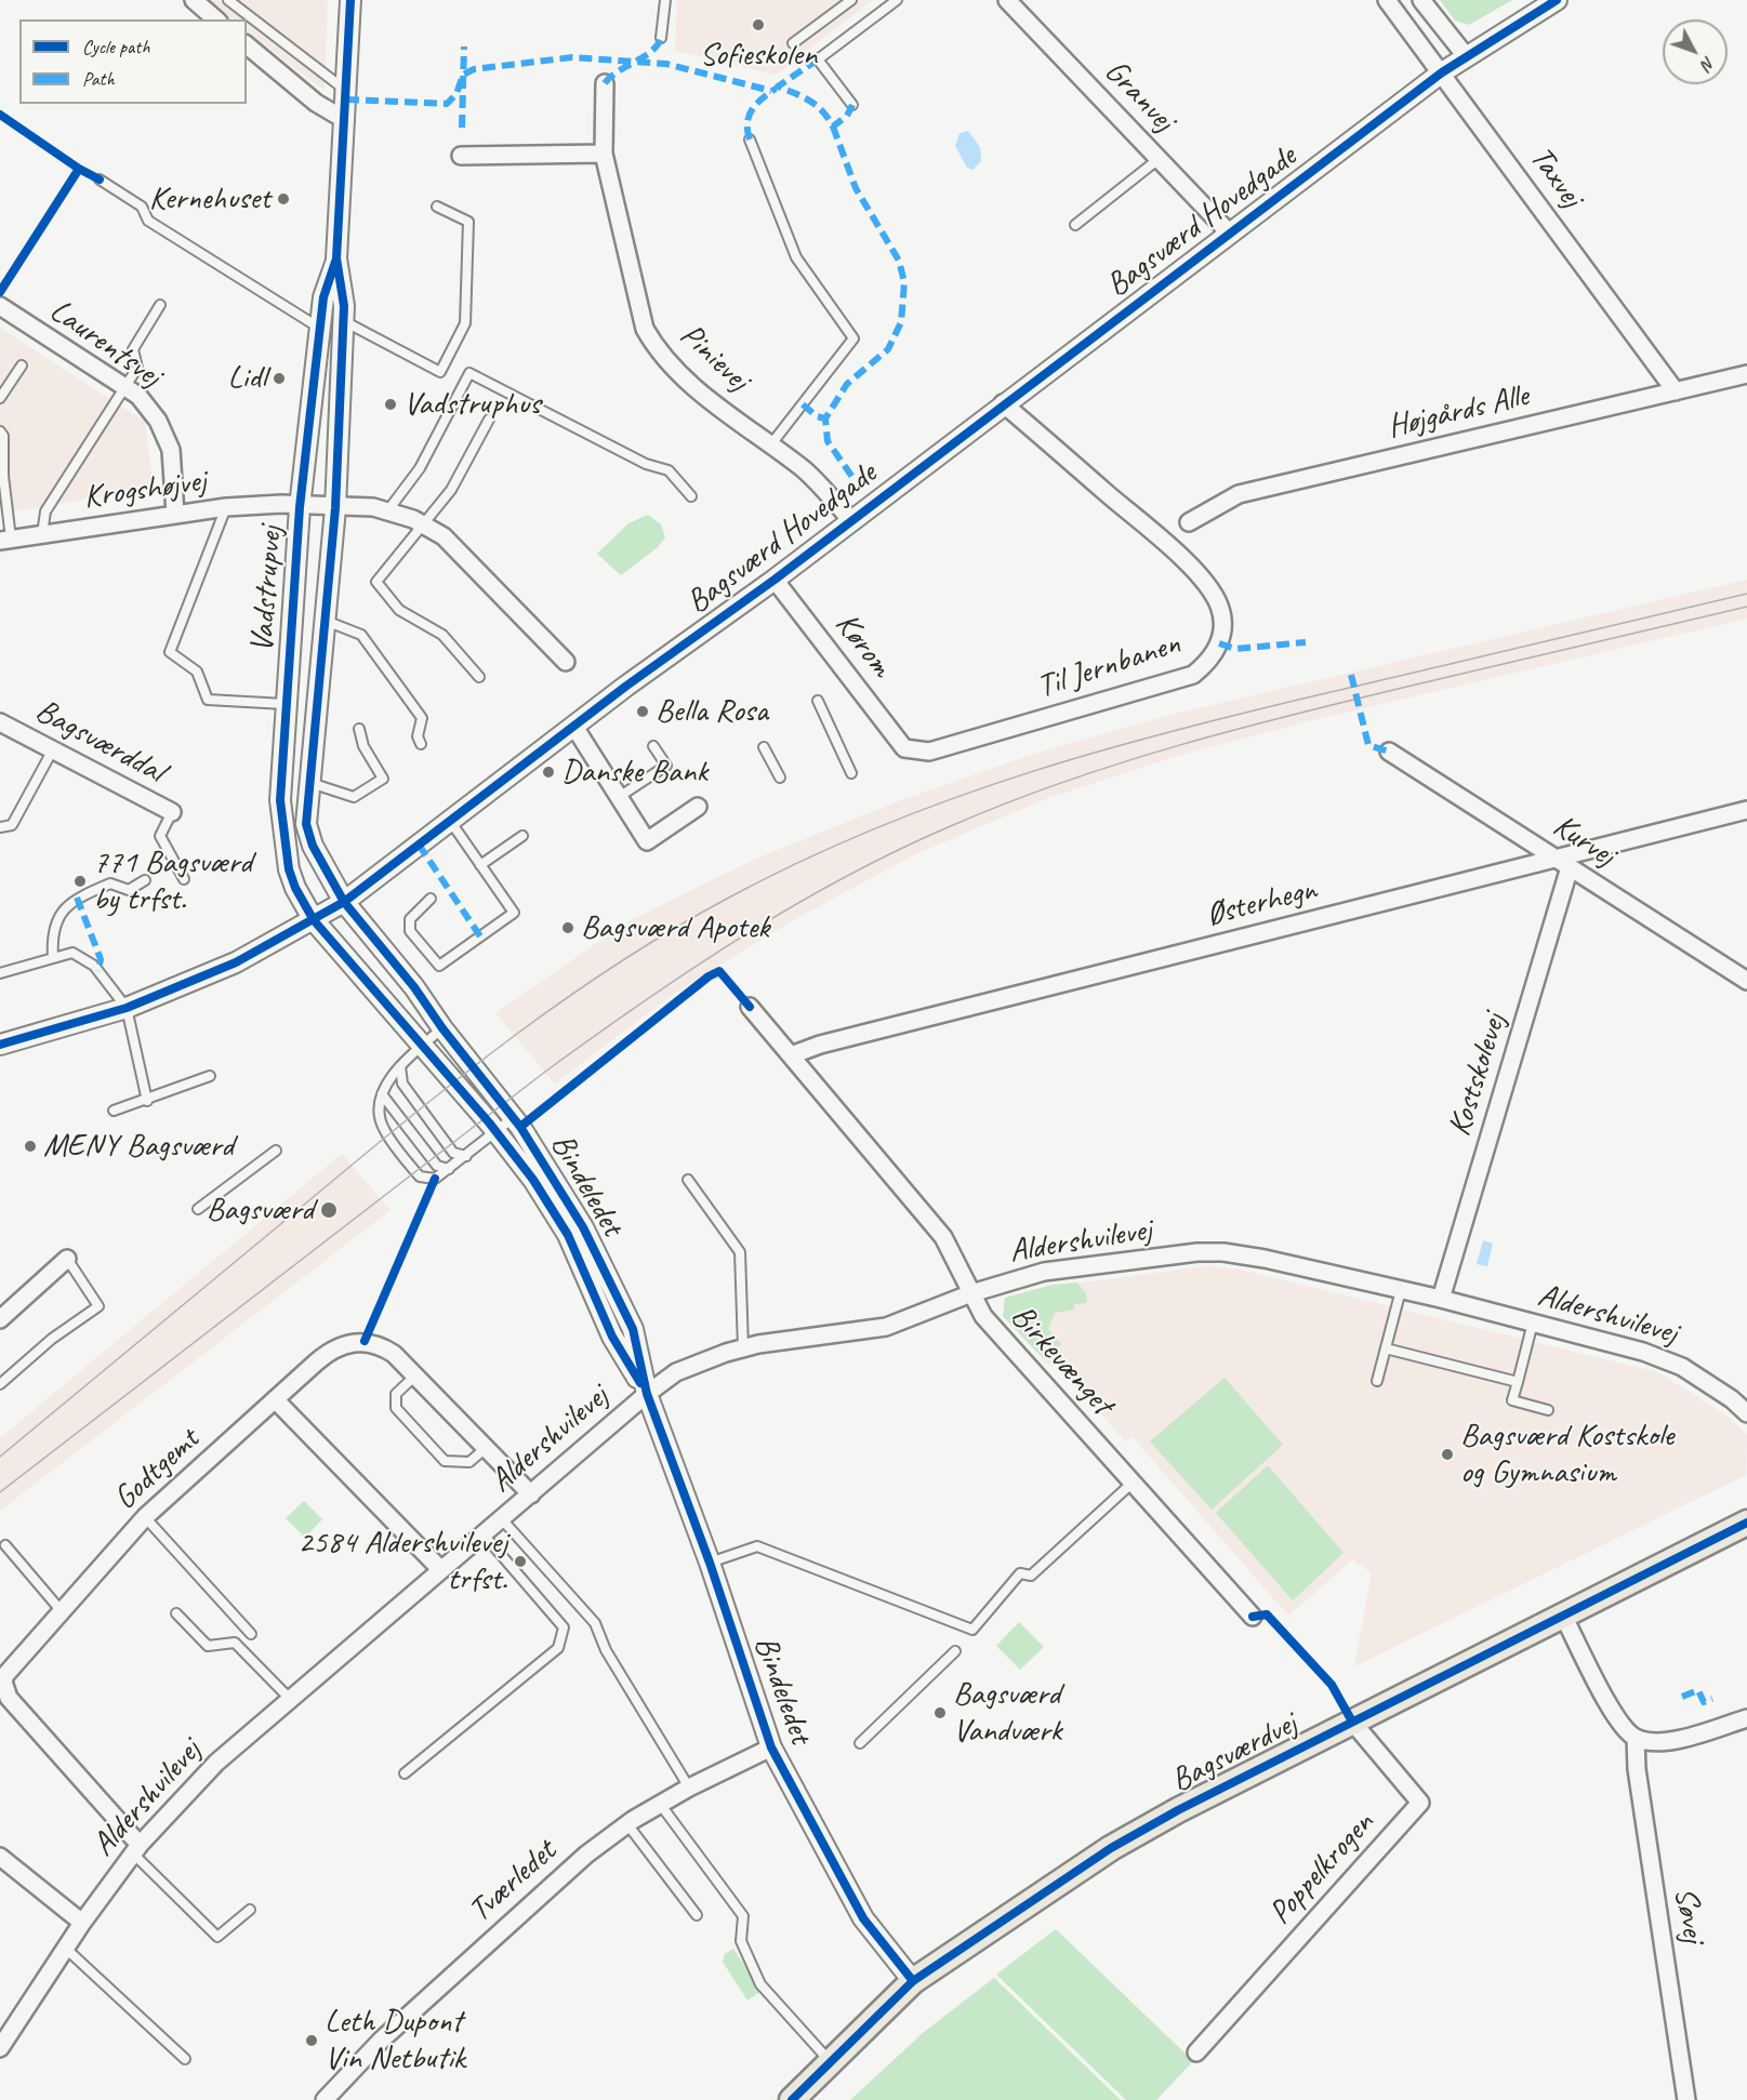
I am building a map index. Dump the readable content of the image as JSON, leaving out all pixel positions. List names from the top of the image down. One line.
{"streets":{"main road":["Bagsværdvej"],"street":["Granvej","Taxvej","Bagsværd Hovedgade","Laurentsvej","Pinievej","Højgårds Alle","Krogshøjvej","Vadstrupvej","Kørom","Til Jernbanen","Bagsværddal","Kurvej","Østerhegn","Kostskolevej","Bindeledet","Aldershvilevej","Birkevænget","Godtgemt","Poppelkrogen","Tværledet","Søvej"]},"crossings":[["Granvej","Bagsværd Hovedgade"],["Taxvej","Bagsværd Hovedgade"],["Taxvej","Højgårds Alle"],["Bagsværd Hovedgade","Pinievej"],["Bagsværd Hovedgade","Vadstrupvej"],["Bagsværd Hovedgade","Kørom"],["Bagsværd Hovedgade","Til Jernbanen"],["Bagsværd Hovedgade","Bindeledet"],["Laurentsvej","Krogshøjvej"],["Krogshøjvej","Vadstrupvej"],["Vadstrupvej","Bindeledet"],["Kørom","Til Jernbanen"],["Kurvej","Østerhegn"],["Kurvej","Kostskolevej"],["Østerhegn","Kostskolevej"],["Østerhegn","Birkevænget"],["Kostskolevej","Aldershvilevej"],["Bindeledet","Aldershvilevej"],["Bindeledet","Bagsværdvej"],["Bindeledet","Tværledet"],["Aldershvilevej","Birkevænget"],["Aldershvilevej","Godtgemt"],["Bagsværdvej","Poppelkrogen"]],"places":["Sofieskolen","Kernehuset","Lidl","Vadstruphus","Bella Rosa","Danske Bank","771 Bagsværd by trfst.","Bagsværd Apotek","MENY Bagsværd","Bagsværd","Bagsværd Kostskole og Gymnasium","2584 Aldershvilevej trfst.","Bagsværd Vandværk","Leth Dupont Vin Netbutik"],"legend":["Cycle path","Path"],"north":"bottom right"}
